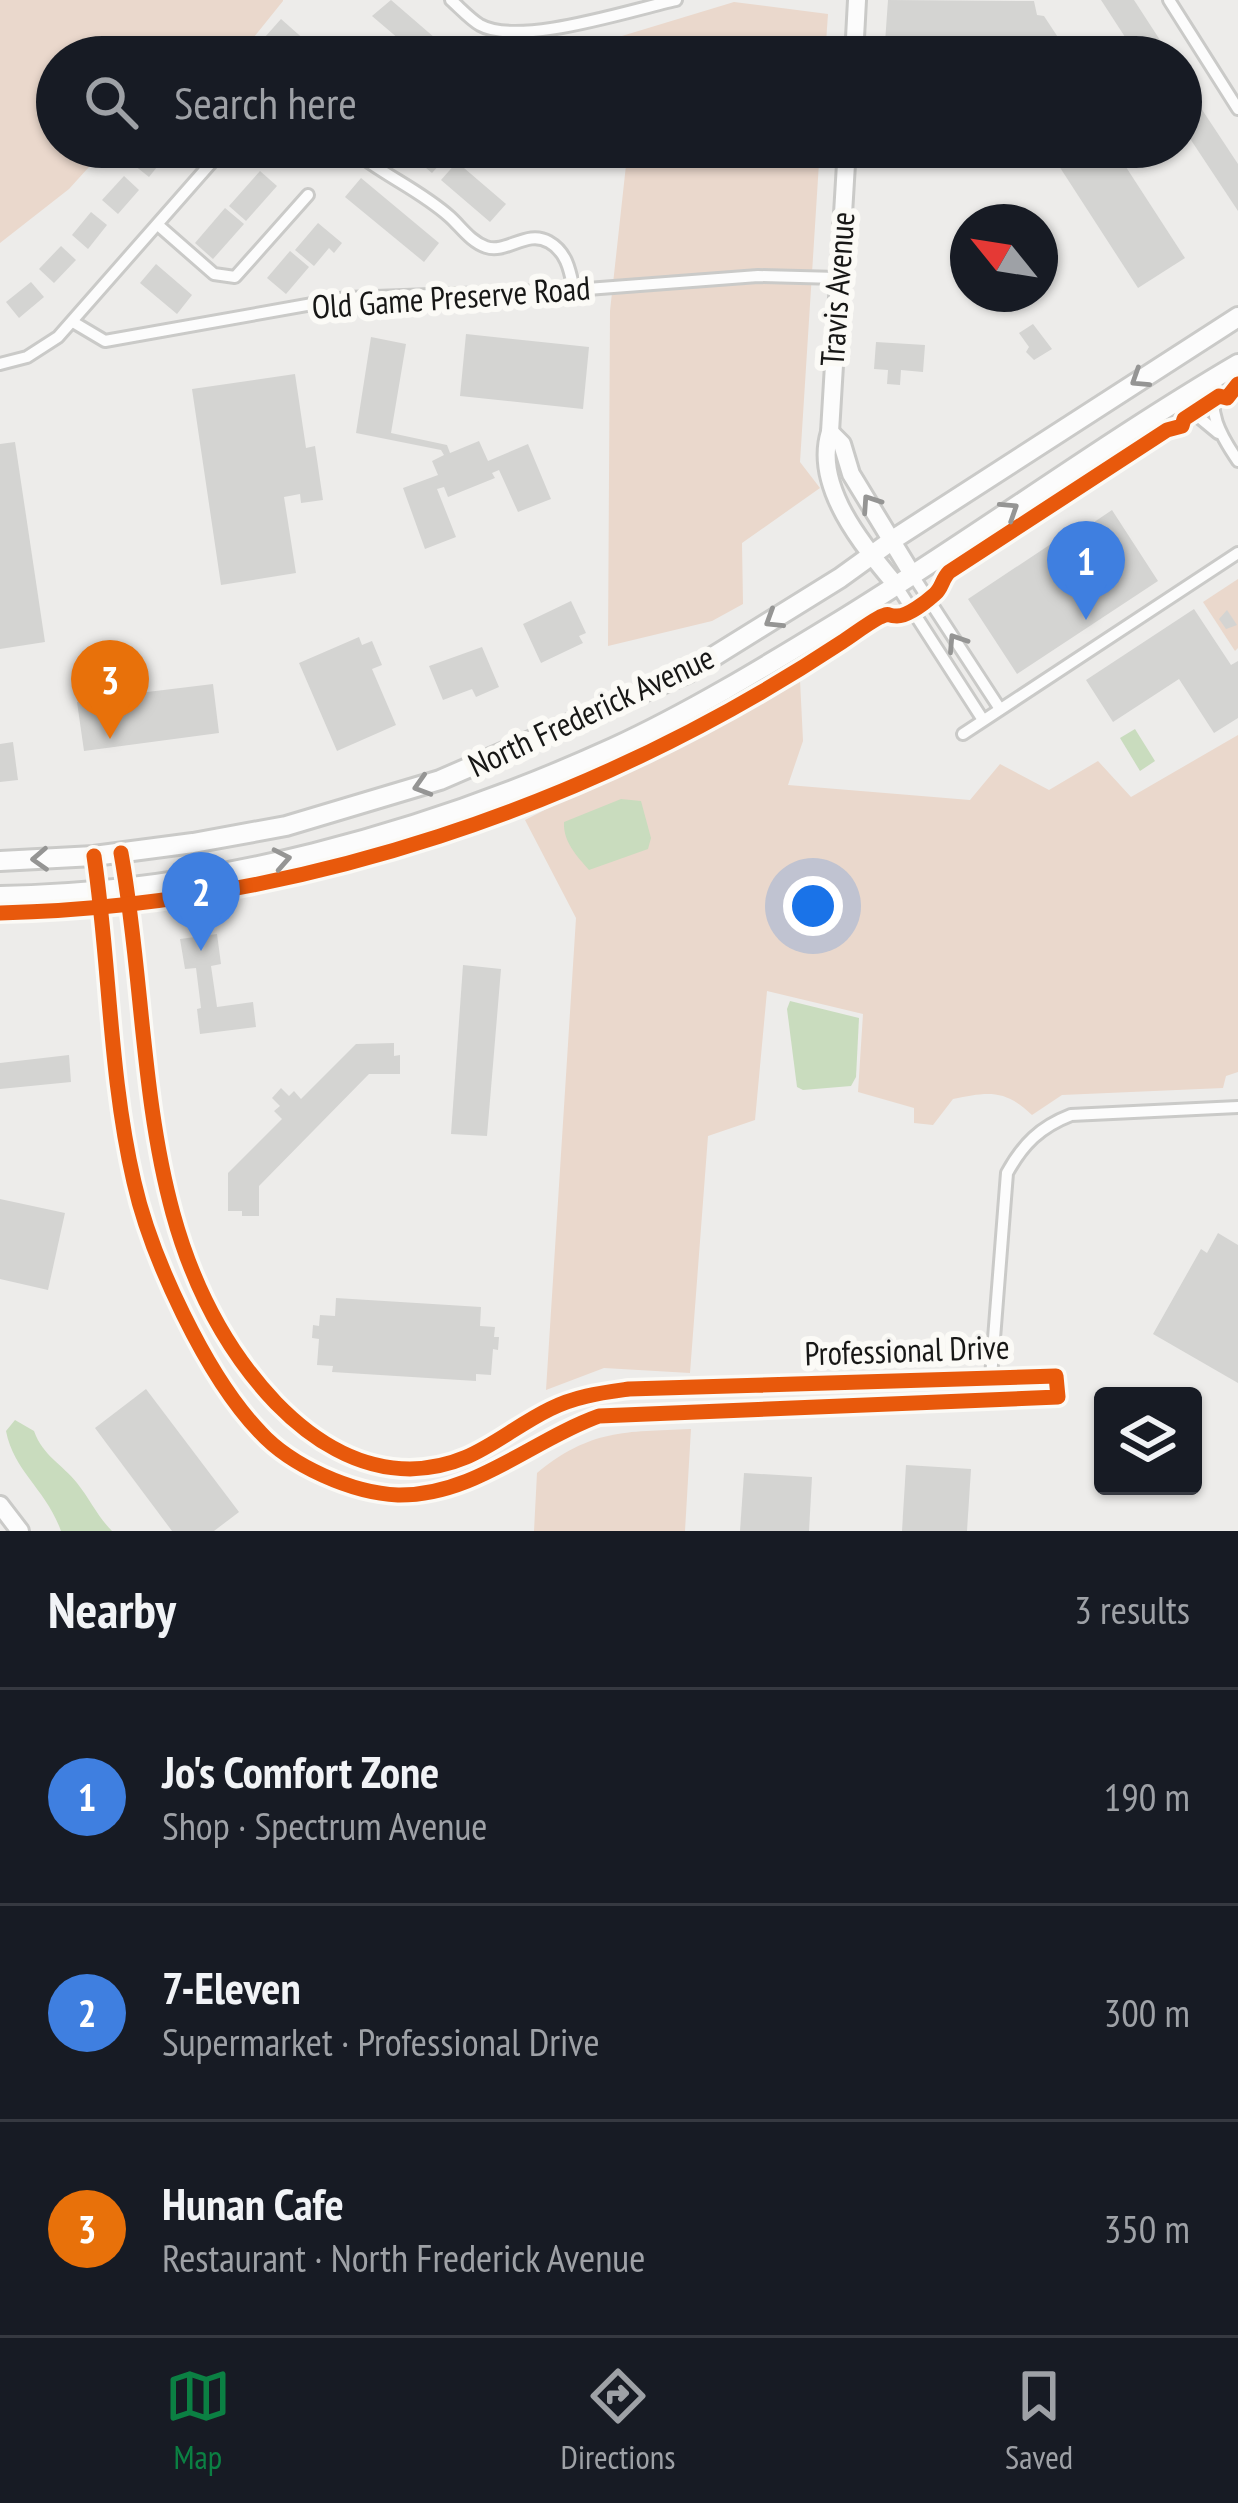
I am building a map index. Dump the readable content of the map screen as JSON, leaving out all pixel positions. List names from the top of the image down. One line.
{"streets":{"main road":["North Frederick Avenue"],"street":["Travis Avenue","Old Game Preserve Road","Professional Drive"]},"crossings":[["Travis Avenue","Old Game Preserve Road"],["Travis Avenue","North Frederick Avenue"],["North Frederick Avenue","Professional Drive"]],"north":"top left","page":{"search":"Search here","pins":["1","3","2"],"heading":["Nearby","3 results"],"list":[{"mark":"1","name":"Jo's Comfort Zone","note":"Shop · Spectrum Avenue","value":"190 m"},{"mark":"2","name":"7-Eleven","note":"Supermarket · Professional Drive","value":"300 m"},{"mark":"3","name":"Hunan Cafe","note":"Restaurant · North Frederick Avenue","value":"350 m"}],"nav":["Map","Directions","Saved"]}}
